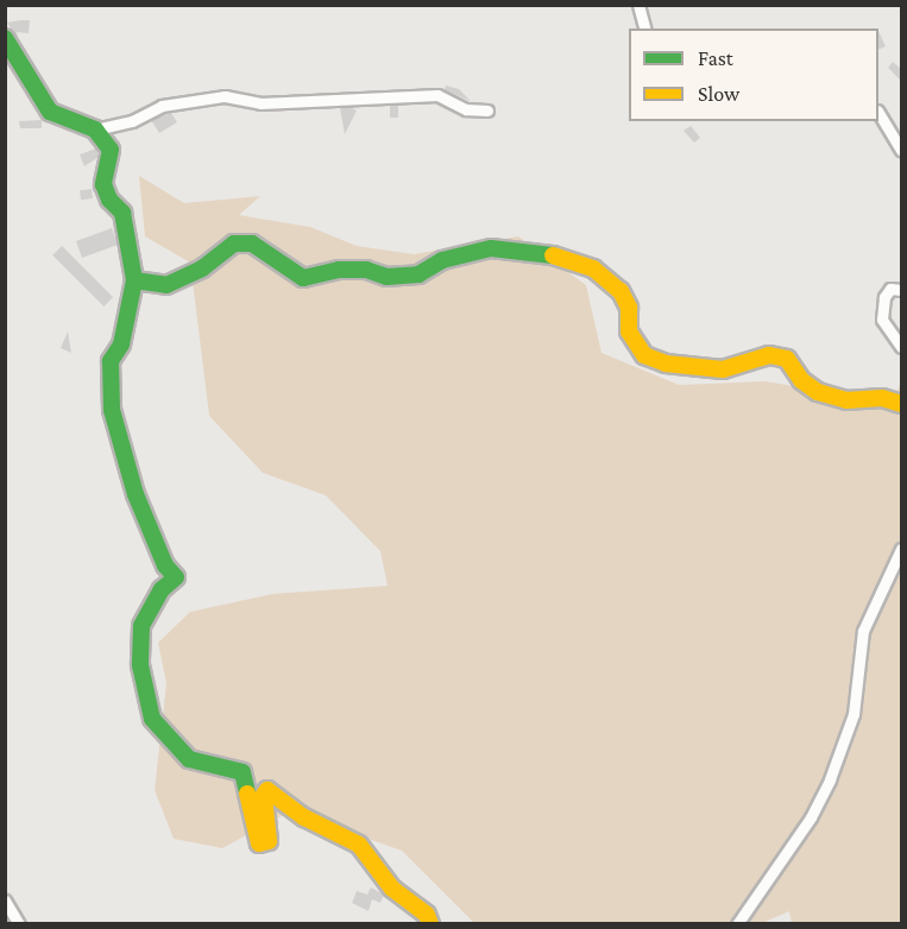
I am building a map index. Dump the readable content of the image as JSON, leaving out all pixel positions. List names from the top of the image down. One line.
{"legend":["Fast","Slow"]}
